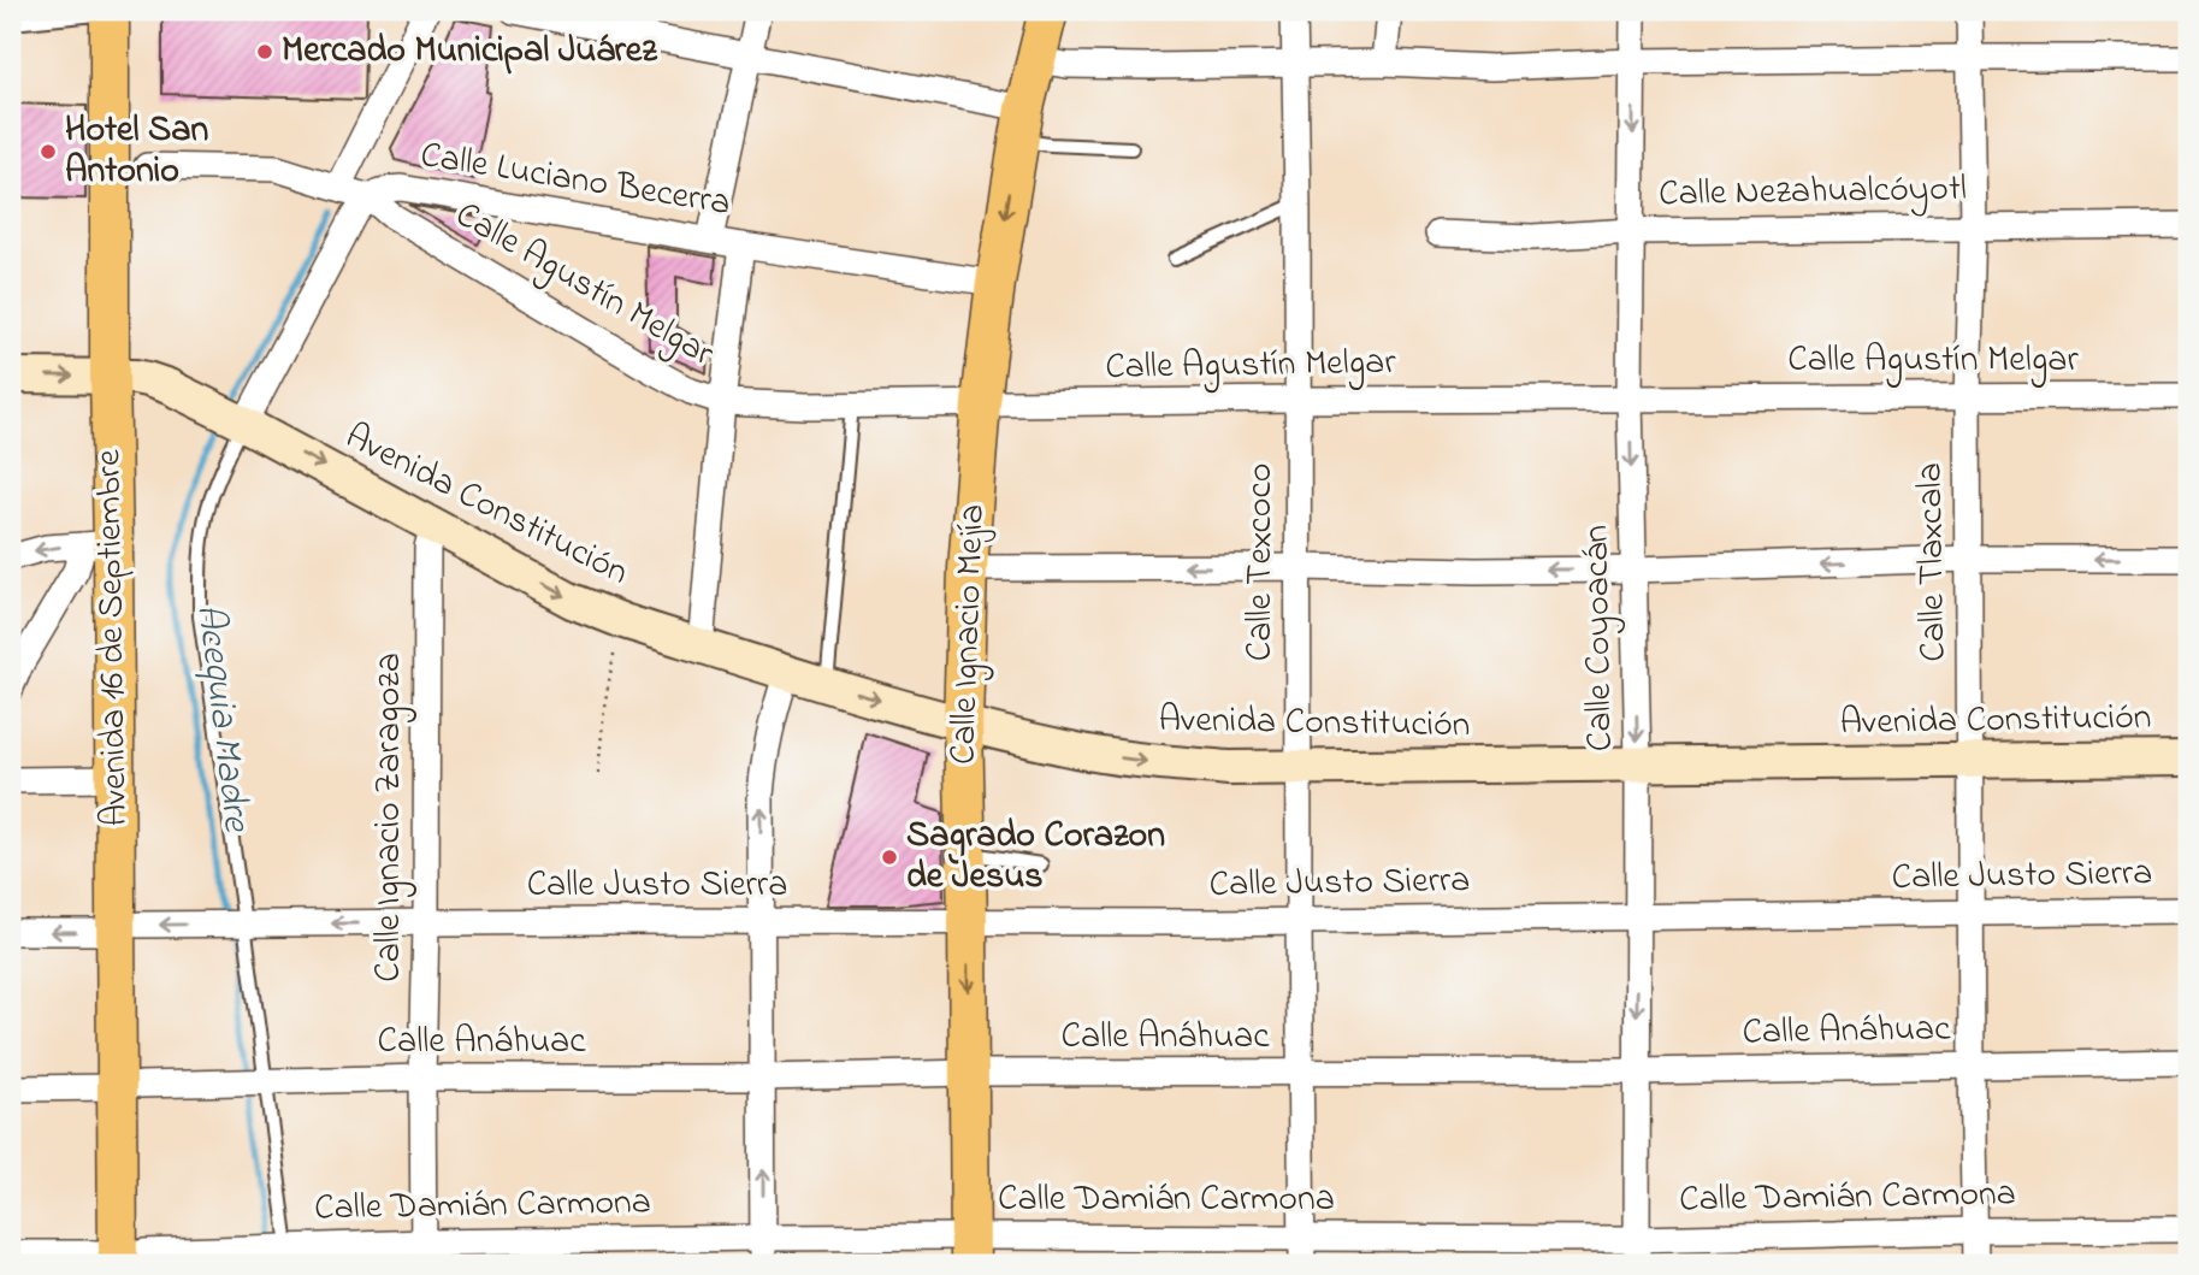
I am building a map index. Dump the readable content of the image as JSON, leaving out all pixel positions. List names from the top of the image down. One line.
{"streets":{"main road":["Calle Ignacio Mejía","Avenida 16 de Septiembre"],"street":["Calle Luciano Becerra","Calle Nezahualcóyotl","Calle Agustín Melgar","Avenida Constitución","Calle Texcoco","Calle Tlaxcala","Calle Coyoacán","Calle Ignacio Zaragoza","Calle Justo Sierra","Calle Anáhuac","Calle Damián Carmona"]},"crossings":[["Calle Luciano Becerra","Calle Agustín Melgar"],["Calle Luciano Becerra","Calle Ignacio Mejía"],["Calle Nezahualcóyotl","Calle Tlaxcala"],["Calle Nezahualcóyotl","Calle Coyoacán"],["Calle Agustín Melgar","Calle Texcoco"],["Calle Agustín Melgar","Calle Tlaxcala"],["Calle Agustín Melgar","Calle Ignacio Mejía"],["Calle Agustín Melgar","Calle Coyoacán"],["Avenida Constitución","Calle Texcoco"],["Avenida Constitución","Calle Tlaxcala"],["Avenida Constitución","Calle Ignacio Mejía"],["Avenida Constitución","Avenida 16 de Septiembre"],["Avenida Constitución","Calle Coyoacán"],["Avenida Constitución","Calle Ignacio Zaragoza"],["Calle Texcoco","Calle Justo Sierra"],["Calle Texcoco","Calle Anáhuac"],["Calle Texcoco","Calle Damián Carmona"],["Calle Tlaxcala","Calle Justo Sierra"],["Calle Tlaxcala","Calle Anáhuac"],["Calle Tlaxcala","Calle Damián Carmona"],["Calle Ignacio Mejía","Calle Justo Sierra"],["Calle Ignacio Mejía","Calle Anáhuac"],["Calle Ignacio Mejía","Calle Damián Carmona"],["Avenida 16 de Septiembre","Calle Justo Sierra"],["Avenida 16 de Septiembre","Calle Anáhuac"],["Avenida 16 de Septiembre","Calle Damián Carmona"],["Calle Coyoacán","Calle Justo Sierra"],["Calle Coyoacán","Calle Anáhuac"],["Calle Coyoacán","Calle Damián Carmona"],["Calle Ignacio Zaragoza","Calle Justo Sierra"],["Calle Ignacio Zaragoza","Calle Anáhuac"],["Calle Ignacio Zaragoza","Calle Damián Carmona"]],"one_way":["Calle Coyoacán"],"water":["Acequia Madre"],"places":["Mercado Municipal Juárez","Hotel San Antonio","Sagrado Corazon de Jesus"]}
